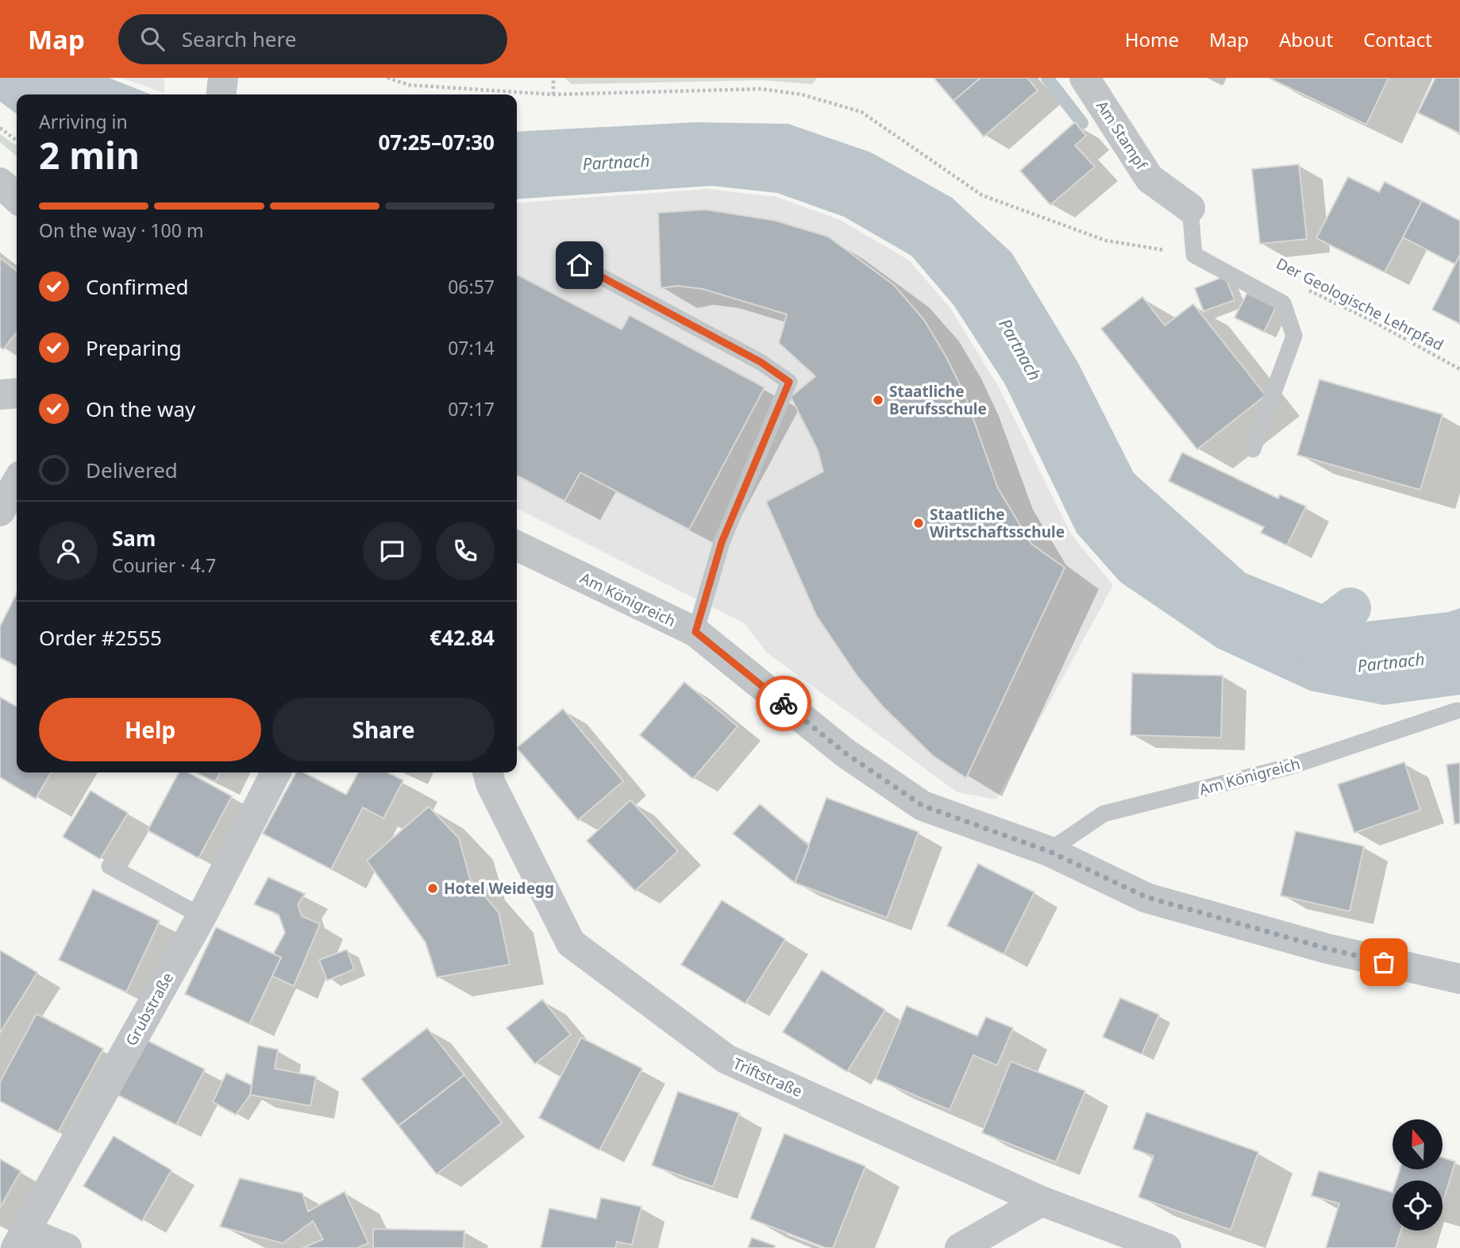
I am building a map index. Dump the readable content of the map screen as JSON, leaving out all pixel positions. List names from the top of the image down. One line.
{"streets":{"street":["Am Stampf","Am Königreich","Grubstraße","Triftstraße"],"path":["Der Geologische Lehrpfad"]},"water":["Partnach"],"places":["Staatliche Berufsschule","Staatliche Wirtschaftsschule","Hotel Weidegg"],"north":"top","page":{"header":"Map","search":"Search here","nav":["Home","Map","About","Contact"],"heading":["2 min","Arriving in","07:25–07:30"],"panel":["Sam","Courier · 4.7","Order #2555","€42.84"],"bar":"On the way · 100 m","list":[["Confirmed","06:57"],["Preparing","07:14"],["On the way","07:17"],"Delivered"],"buttons":["Help","Share"]}}
